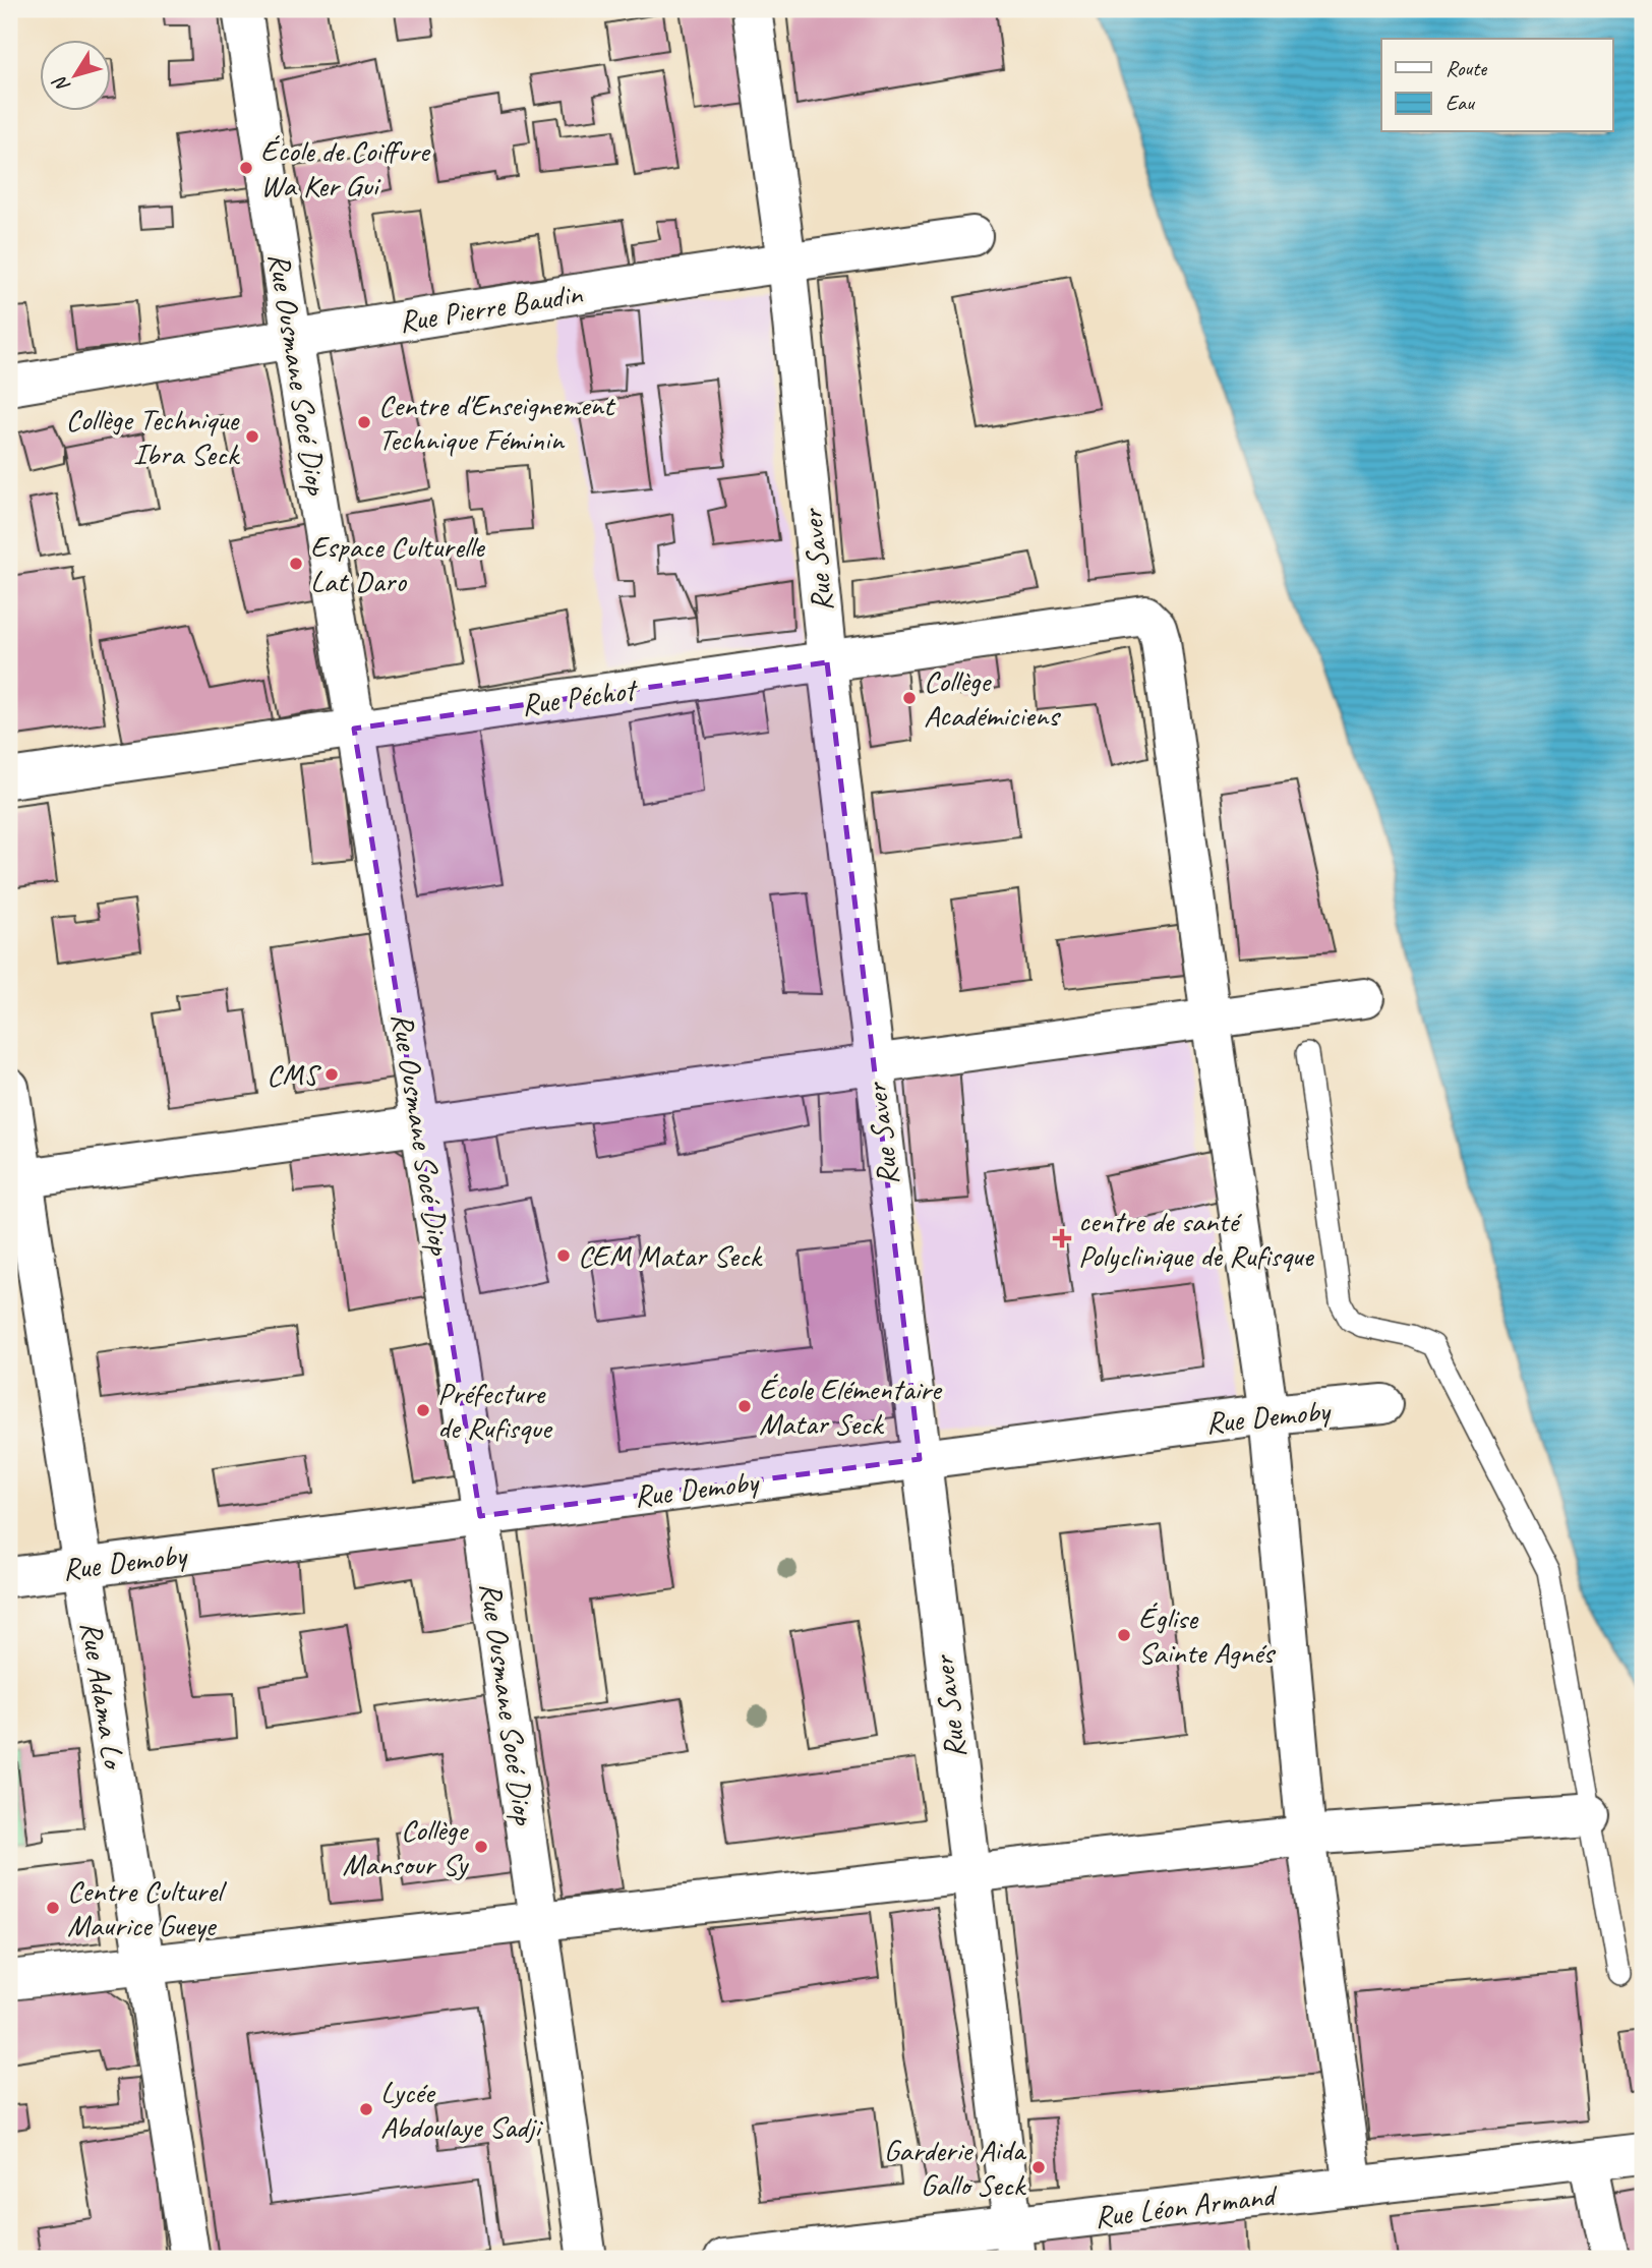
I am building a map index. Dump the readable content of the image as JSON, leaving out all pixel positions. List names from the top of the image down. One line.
{"streets":{"street":["Rue Pierre Baudin","Rue Ousmane Socé Diop","Rue Saver","Rue Péchot","Rue Demoby","Rue Adama Lo","Rue Léon Armand"]},"crossings":[["Rue Pierre Baudin","Rue Ousmane Socé Diop"],["Rue Pierre Baudin","Rue Saver"],["Rue Ousmane Socé Diop","Rue Péchot"],["Rue Ousmane Socé Diop","Rue Demoby"],["Rue Saver","Rue Péchot"],["Rue Saver","Rue Demoby"],["Rue Saver","Rue Léon Armand"],["Rue Demoby","Rue Adama Lo"]],"places":{"other":["École de Coiffure Wa Ker Gui","Centre d'Enseignement Technique Féminin","Collège Technique Ibra Seck","Espace Culturelle Lat Daro","Collège Académiciens","CMS","CEM Matar Seck","École Elémentaire Matar Seck","Préfecture de Rufisque","Église Sainte Agnés","Collège Mansour Sy","Centre Culturel Maurice Gueye","Lycée Abdoulaye Sadji","Garderie Aida Gallo Seck"],"health":["centre de santé Polyclinique de Rufisque"]},"legend":["Route","Eau"],"north":"bottom left"}
